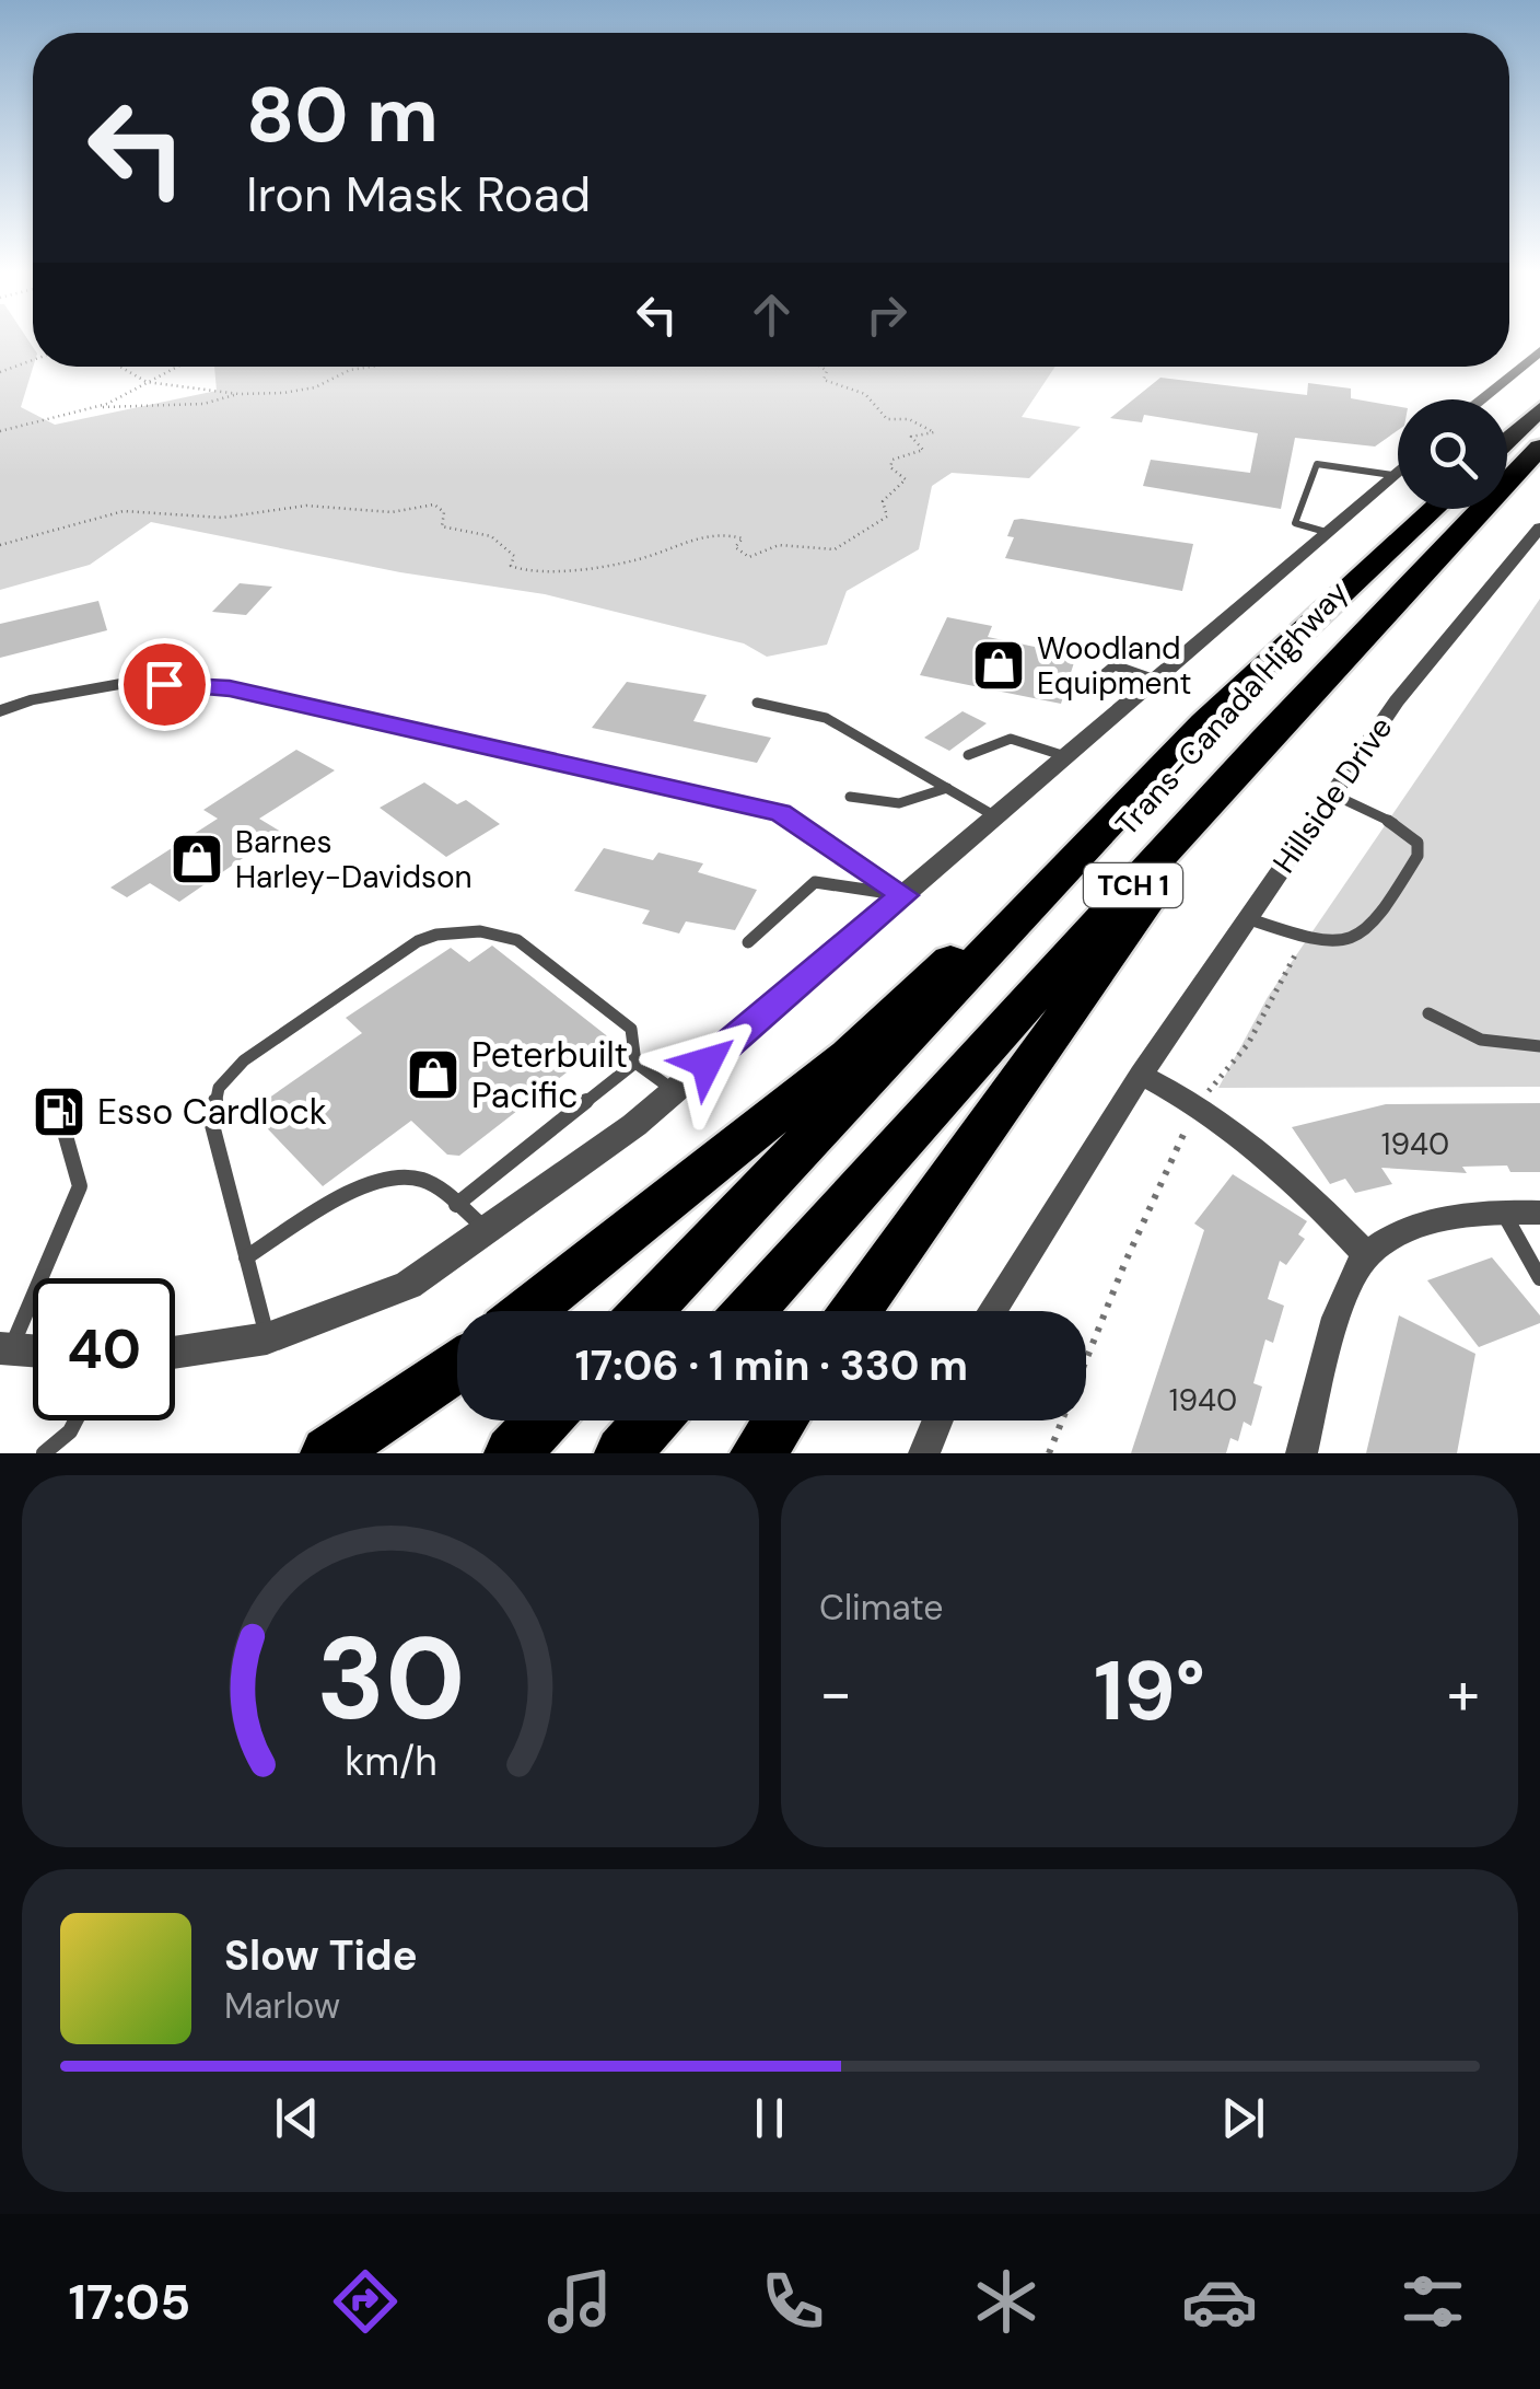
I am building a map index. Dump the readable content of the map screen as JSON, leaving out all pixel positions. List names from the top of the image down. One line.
{"streets":{"highway":["Trans-Canada Highway","TCH 1"],"street":["Hillside Drive"]},"places":{"shop":["Woodland Equipment","Barnes Harley-Davidson","Peterbuilt Pacific"],"fuel station":["Esso Cardlock"]},"house_numbers":["1940","1940"],"page":{"turn":["80 m","Iron Mask Road"],"limit":"40","trip":"17:06 · 1 min · 330 m","tile":"Climate","heat":["−","19°","+"],"song":["Slow Tide","Marlow"],"tabs":"17:05","gauge":["30","km/h"]}}
